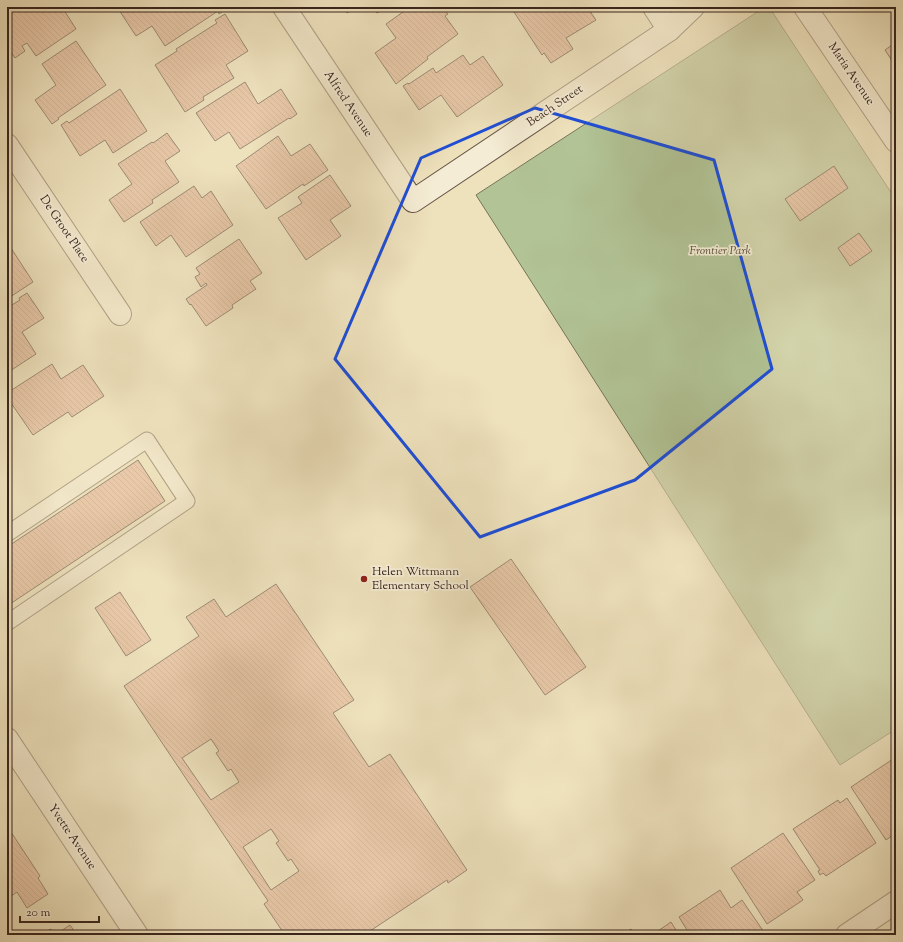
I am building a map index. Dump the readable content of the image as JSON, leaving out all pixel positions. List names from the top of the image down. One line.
{"streets":{"street":["Maria Avenue","Alfred Avenue","Beach Street","De Groot Place","Yvette Avenue"]},"crossings":[["Alfred Avenue","Beach Street"]],"parks":["Frontier Park"],"places":["Helen Wittmann Elementary School"],"scale_bar":"20 m"}
